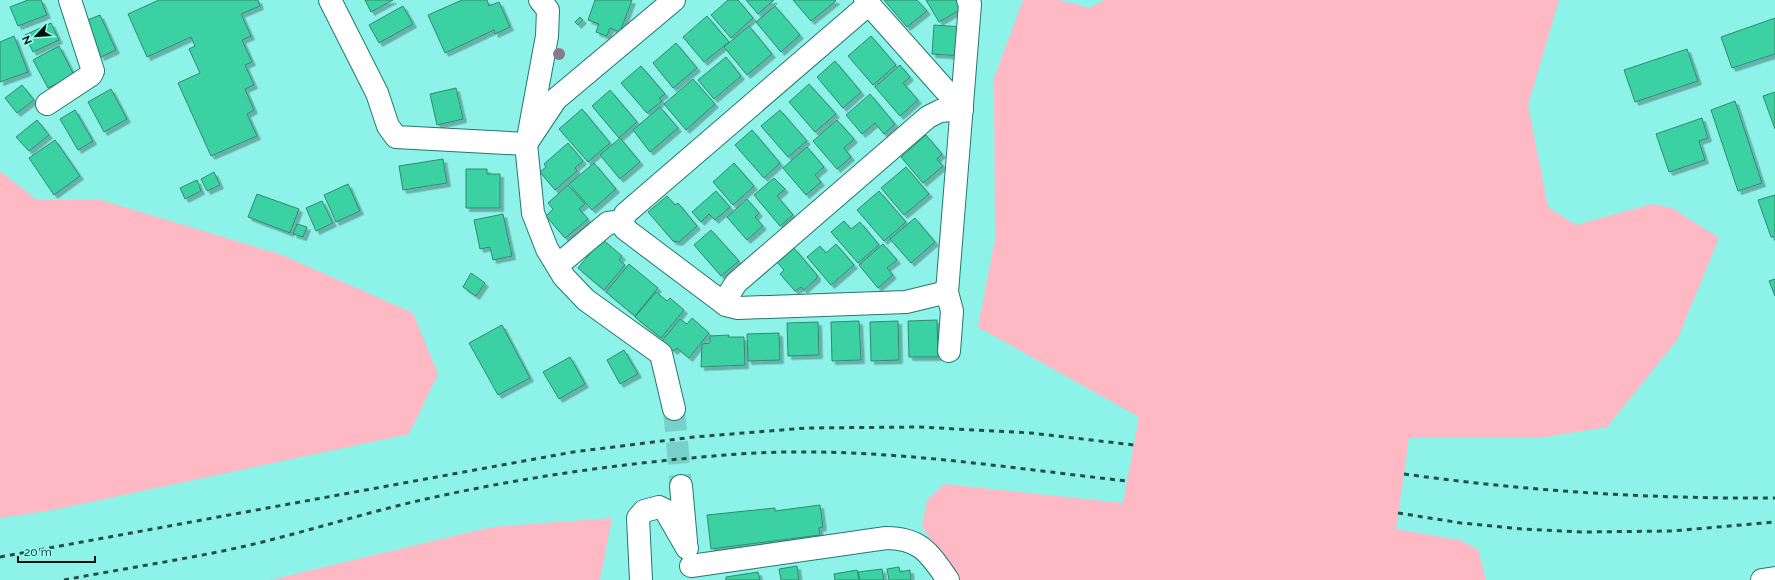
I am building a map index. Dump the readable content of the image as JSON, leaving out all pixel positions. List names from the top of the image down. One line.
{"scale_bar":"20 m","north":"bottom left"}
